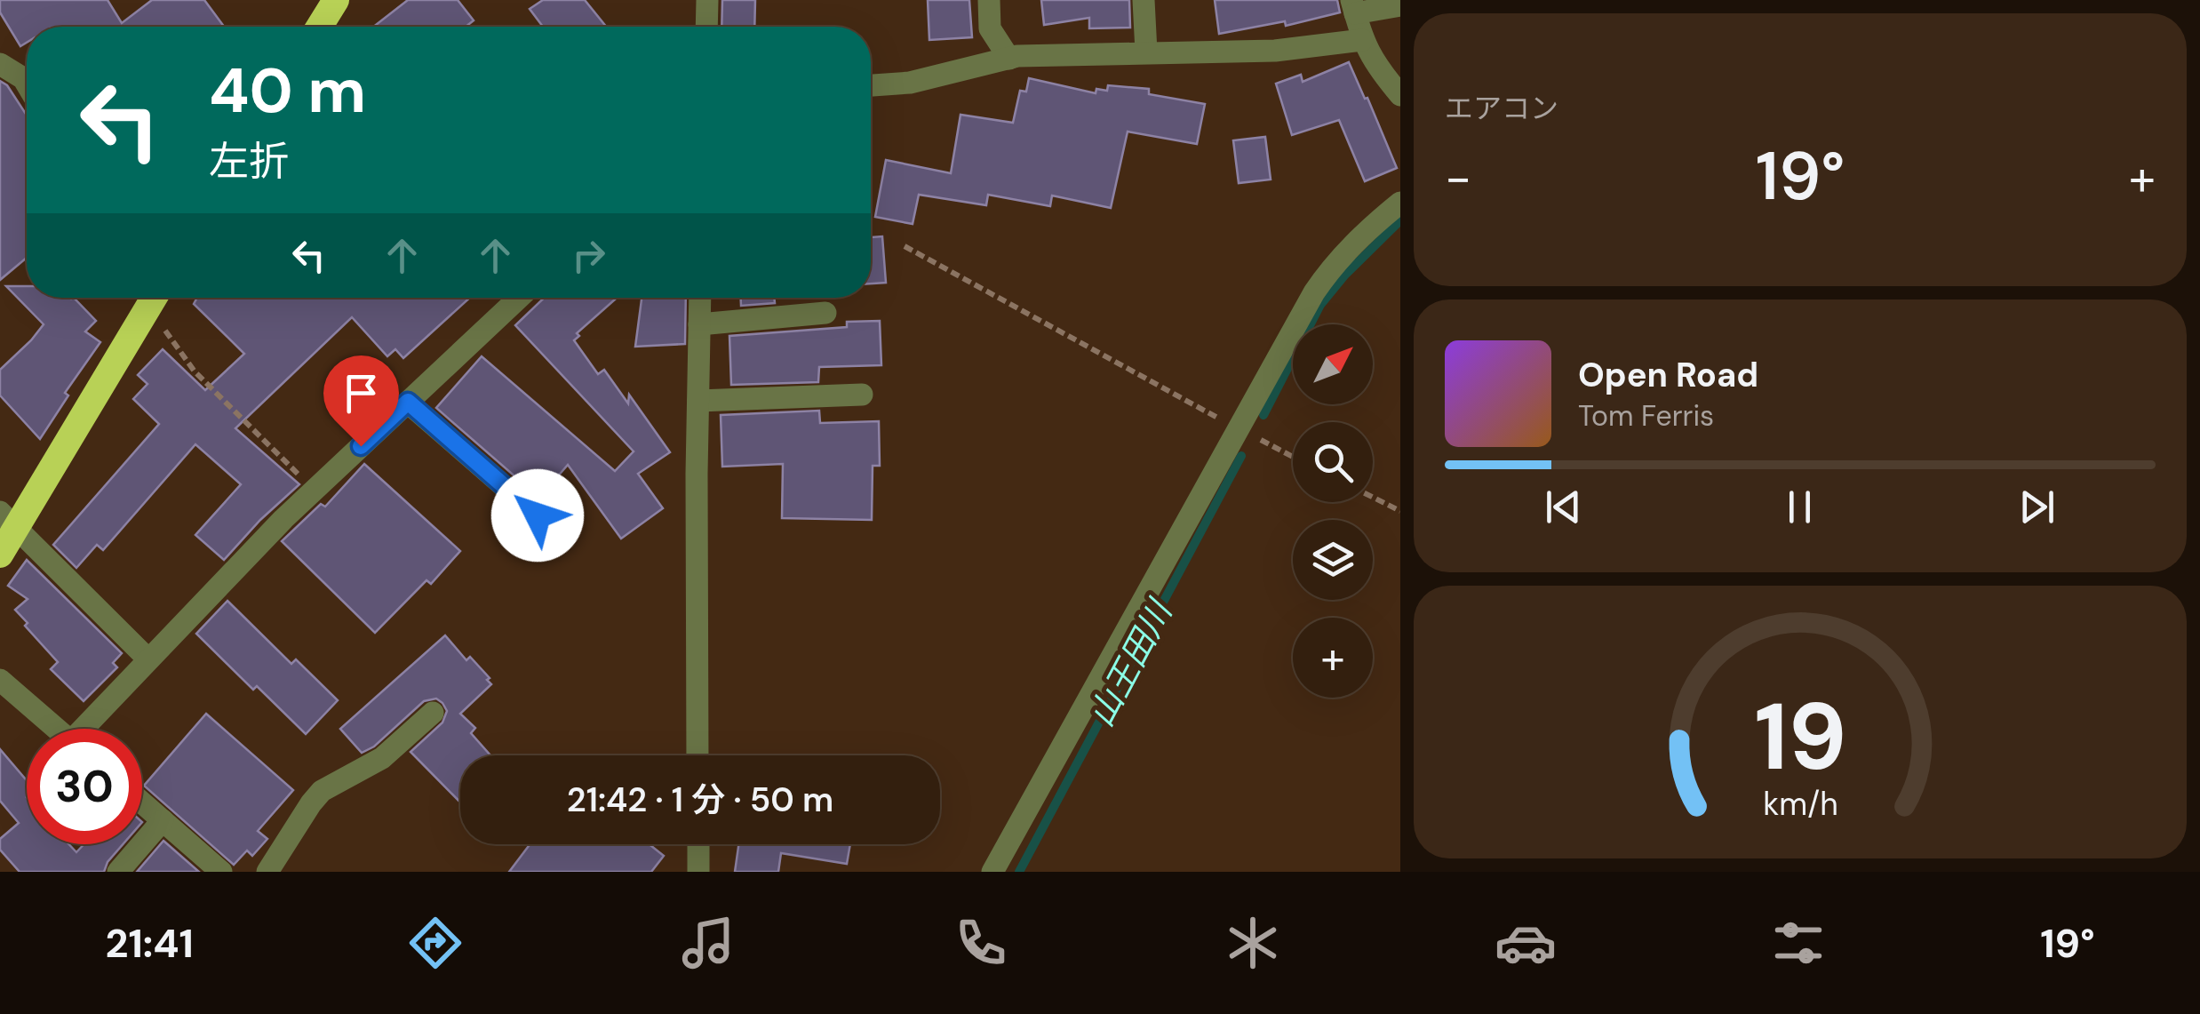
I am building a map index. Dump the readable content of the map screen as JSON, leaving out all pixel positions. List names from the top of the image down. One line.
{"water":["山王田川"],"north":"top right","page":{"tile":"エアコン","turn":["40 m","左折"],"heat":["−","19°","+"],"map_buttons":"+","song":["Open Road","Tom Ferris"],"limit":"30","trip":"21:42 · 1 分 · 50 m","tabs":["21:41","19°"],"gauge":["19","km/h"]}}
